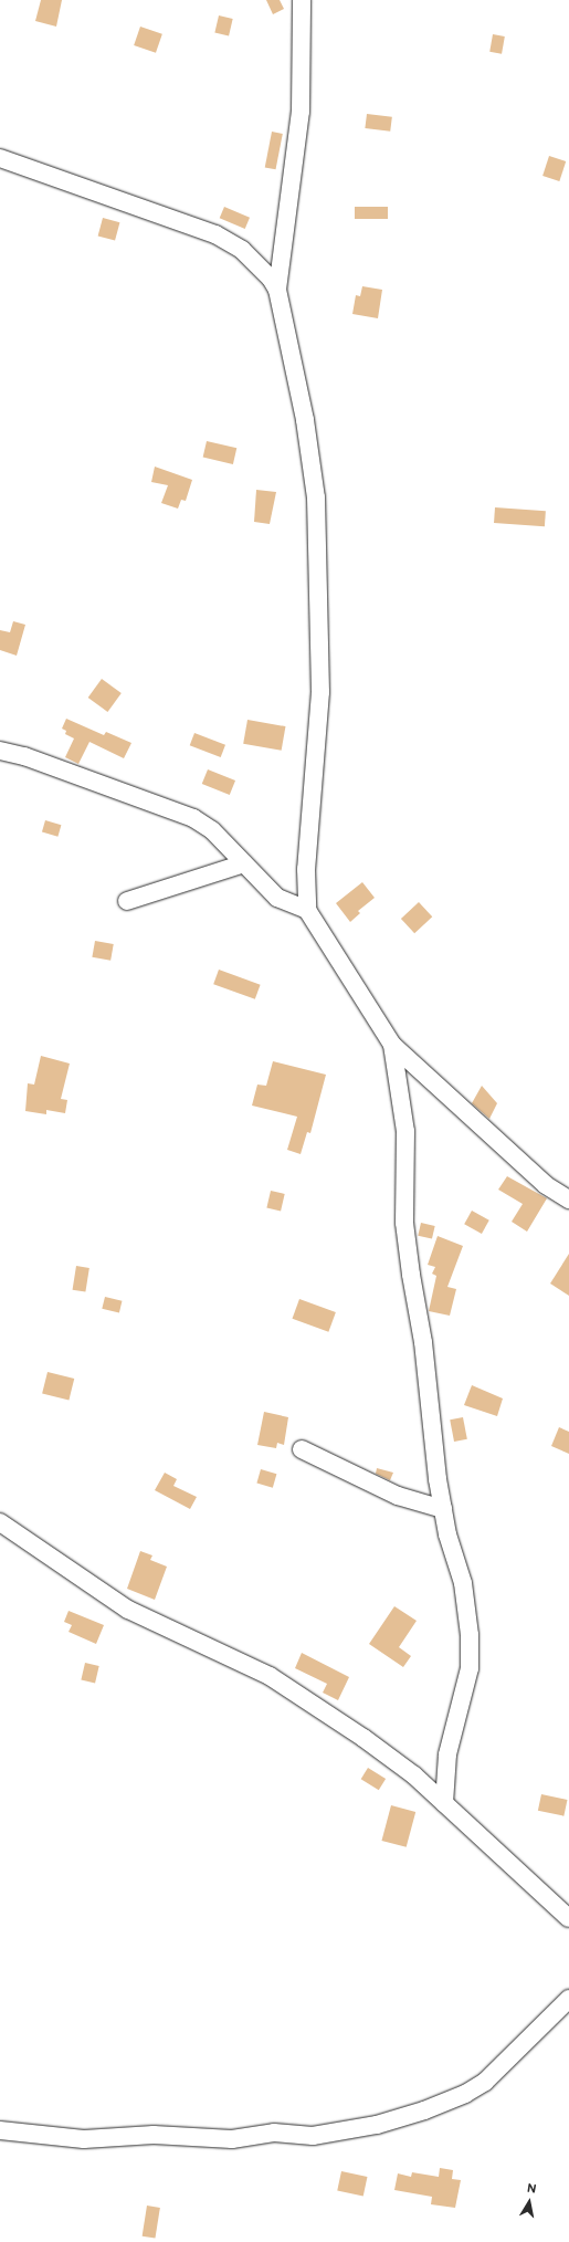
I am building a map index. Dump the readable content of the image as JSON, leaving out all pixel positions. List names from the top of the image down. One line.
{"north":"top"}
